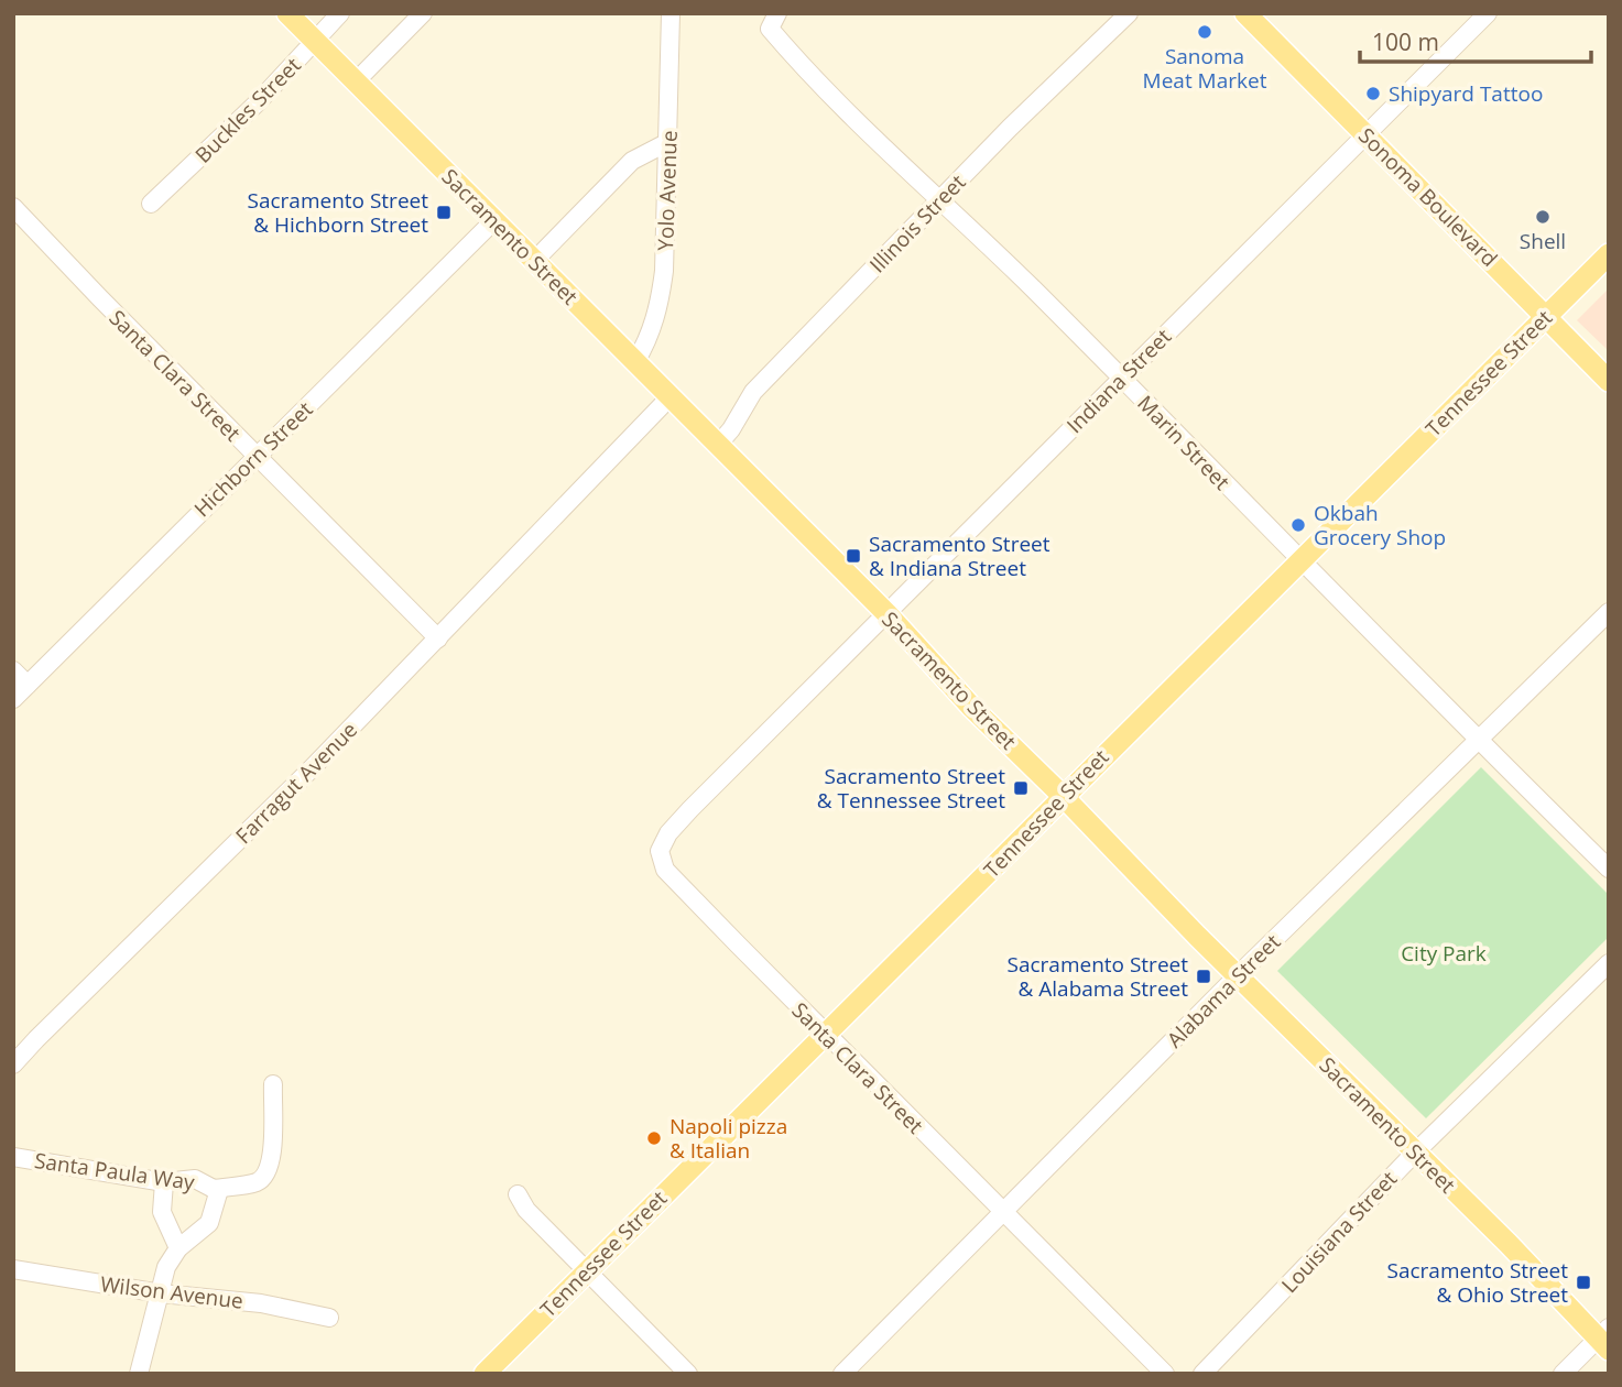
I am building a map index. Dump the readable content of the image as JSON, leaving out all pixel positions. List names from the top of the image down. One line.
{"streets":{"main road":["Sonoma Boulevard","Sacramento Street","Tennessee Street"],"street":["Buckles Street","Yolo Avenue","Illinois Street","Santa Clara Street","Indiana Street","Marin Street","Hichborn Street","Farragut Avenue","Alabama Street","Santa Paula Way","Louisiana Street","Wilson Avenue"]},"crossings":[["Buckles Street","Sacramento Street"],["Yolo Avenue","Sacramento Street"],["Sonoma Boulevard","Tennessee Street"],["Sonoma Boulevard","Indiana Street"],["Illinois Street","Sacramento Street"],["Illinois Street","Marin Street"],["Sacramento Street","Tennessee Street"],["Sacramento Street","Indiana Street"],["Sacramento Street","Hichborn Street"],["Sacramento Street","Farragut Avenue"],["Sacramento Street","Alabama Street"],["Sacramento Street","Louisiana Street"],["Tennessee Street","Santa Clara Street"],["Tennessee Street","Marin Street"],["Santa Clara Street","Indiana Street"],["Santa Clara Street","Hichborn Street"],["Santa Clara Street","Farragut Avenue"],["Santa Clara Street","Alabama Street"],["Indiana Street","Marin Street"],["Marin Street","Alabama Street"]],"parks":["City Park"],"places":{"other":["Sanoma Meat Market","Shipyard Tattoo","Shell","Okbah Grocery Shop","Napoli pizza & Italian"],"transit":["Sacramento Street & Hichborn Street","Sacramento Street & Indiana Street","Sacramento Street & Tennessee Street","Sacramento Street & Alabama Street","Sacramento Street & Ohio Street"]},"scale_bar":"100 m"}
